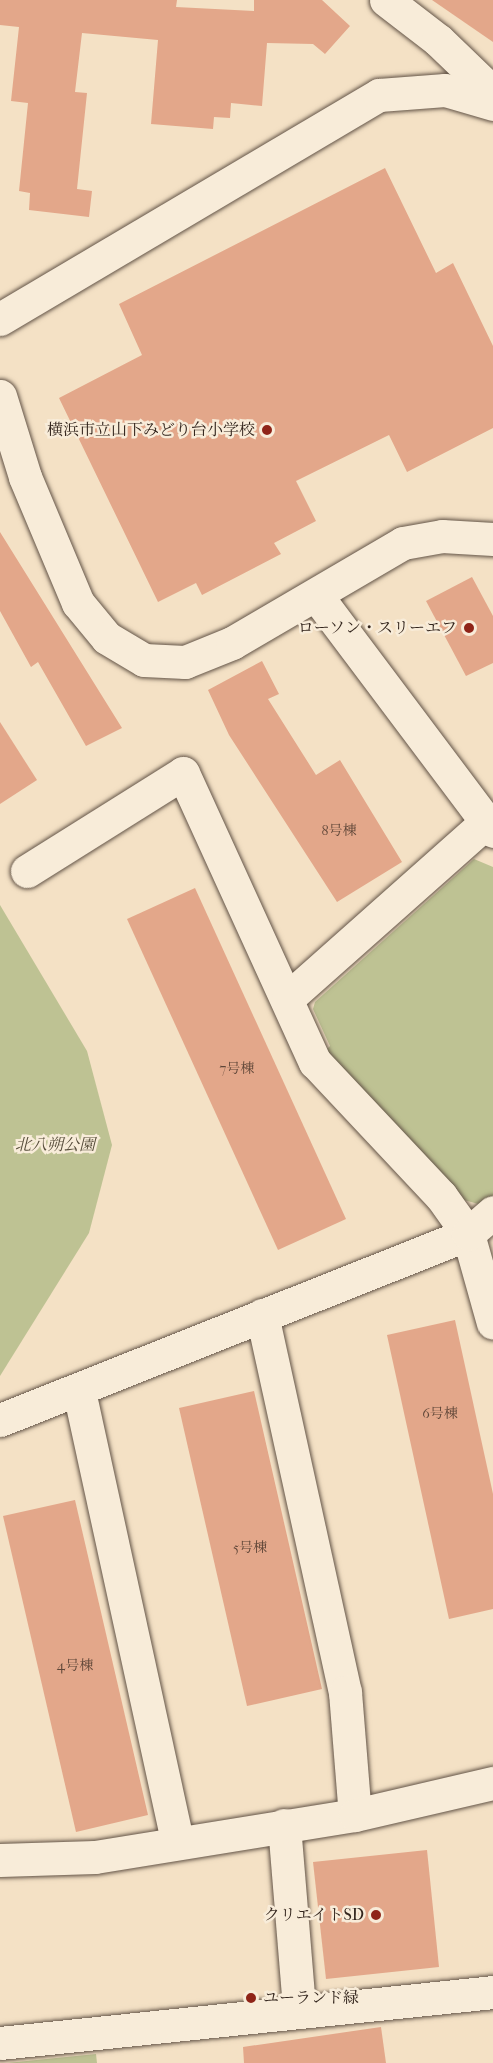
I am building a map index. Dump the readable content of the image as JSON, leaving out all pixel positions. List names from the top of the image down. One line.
{"parks":["北八朔公園"],"places":["横浜市立山下みどり台小学校","ローソン・スリーエフ","クリエイトSD","ユーランド緑"],"house_numbers":["8号棟","7号棟","6号棟","5号棟","4号棟"]}
